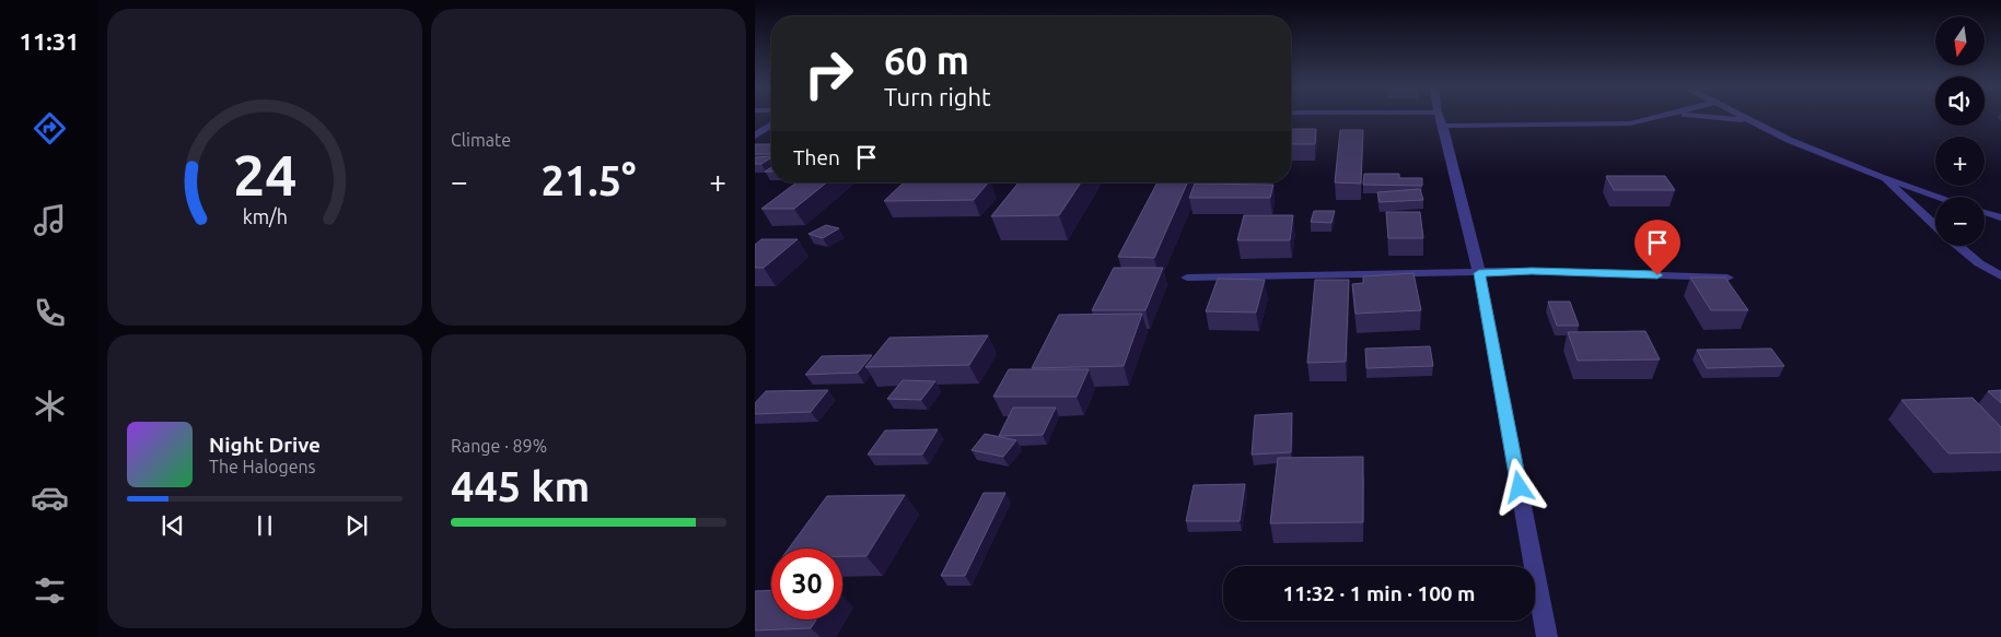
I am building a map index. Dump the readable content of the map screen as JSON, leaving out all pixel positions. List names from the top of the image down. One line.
{"north":"bottom","page":{"tabs":"11:31","tile":["Climate",["Range · 89%","445 km"]],"map_buttons":["+","−"],"turn":["60 m","Turn right"],"then":"Then","heat":["−","21.5°","+"],"song":["Night Drive","The Halogens"],"limit":"30","trip":"11:32 · 1 min · 100 m","gauge":["24","km/h"]}}
